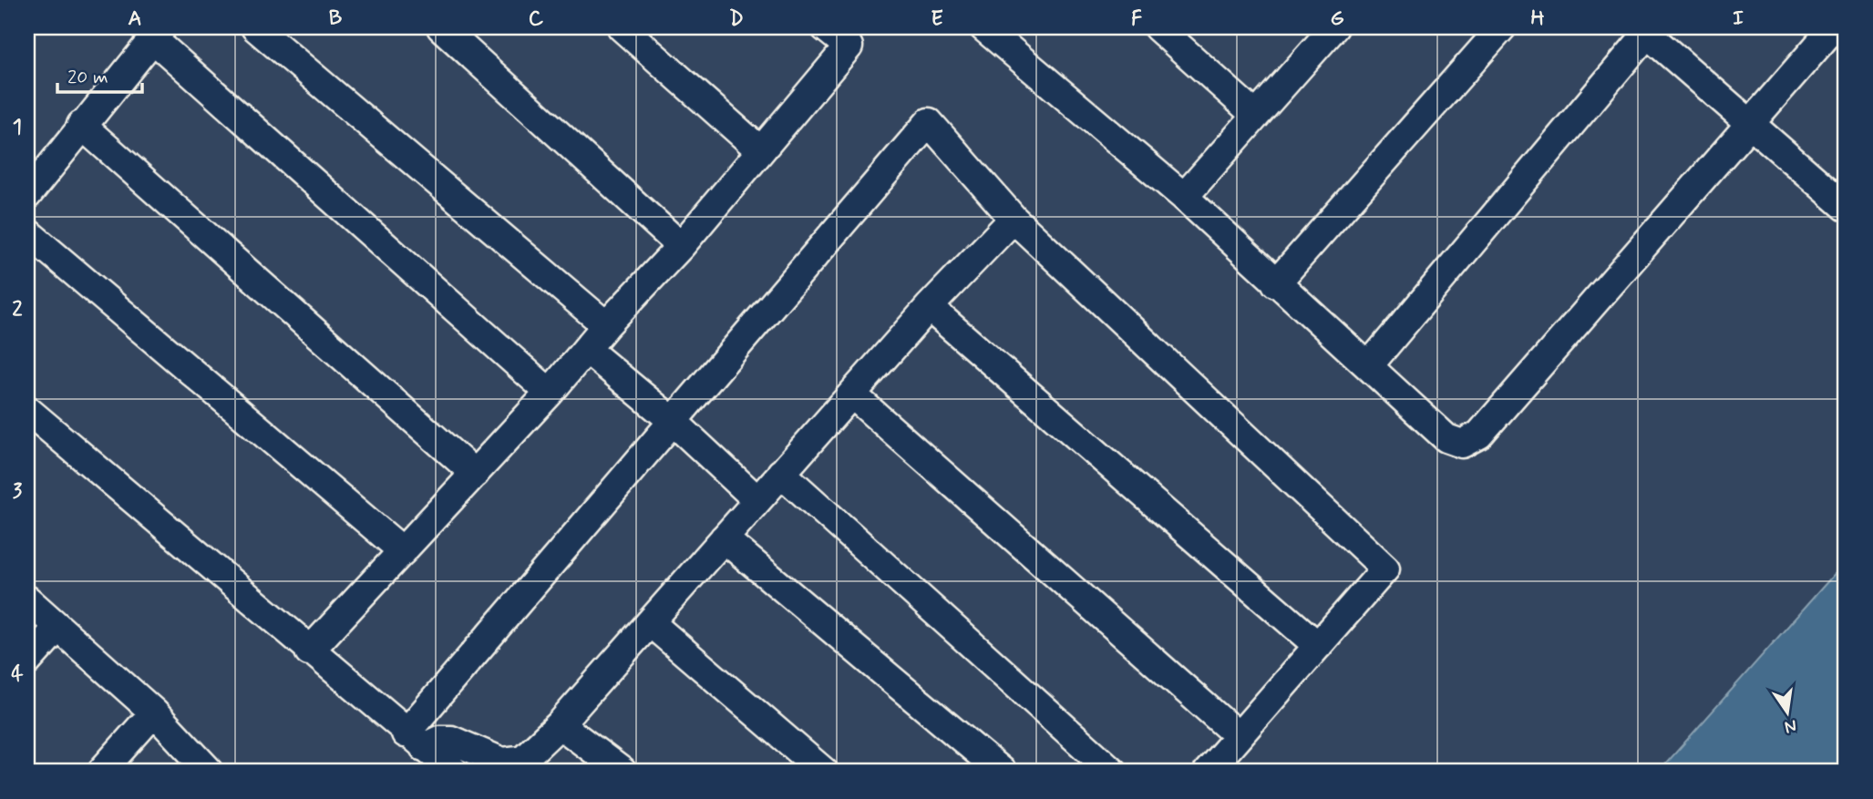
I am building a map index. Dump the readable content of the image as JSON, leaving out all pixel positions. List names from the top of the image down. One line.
{"scale_bar":"20 m","north":"bottom","grid":{"columns":["A","B","C","D","E","F","G","H","I"],"rows":["1","2","3","4"]}}
